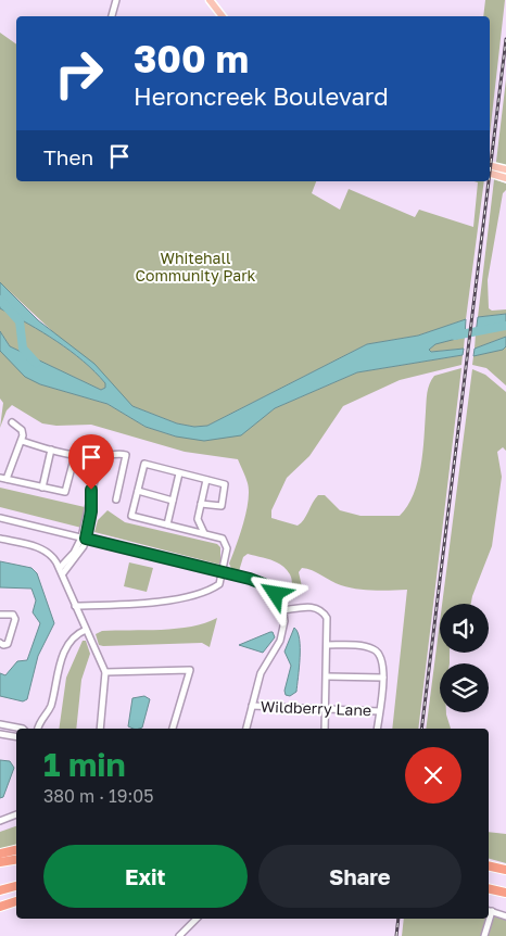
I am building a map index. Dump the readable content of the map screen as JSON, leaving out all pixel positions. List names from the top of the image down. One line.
{"streets":{"street":["Wildberry Lane"]},"parks":["Whitehall Community Park"],"page":{"turn":["300 m","Heroncreek Boulevard"],"then":"Then","heading":["1 min","380 m · 19:05"],"buttons":["Exit","Share"]}}
